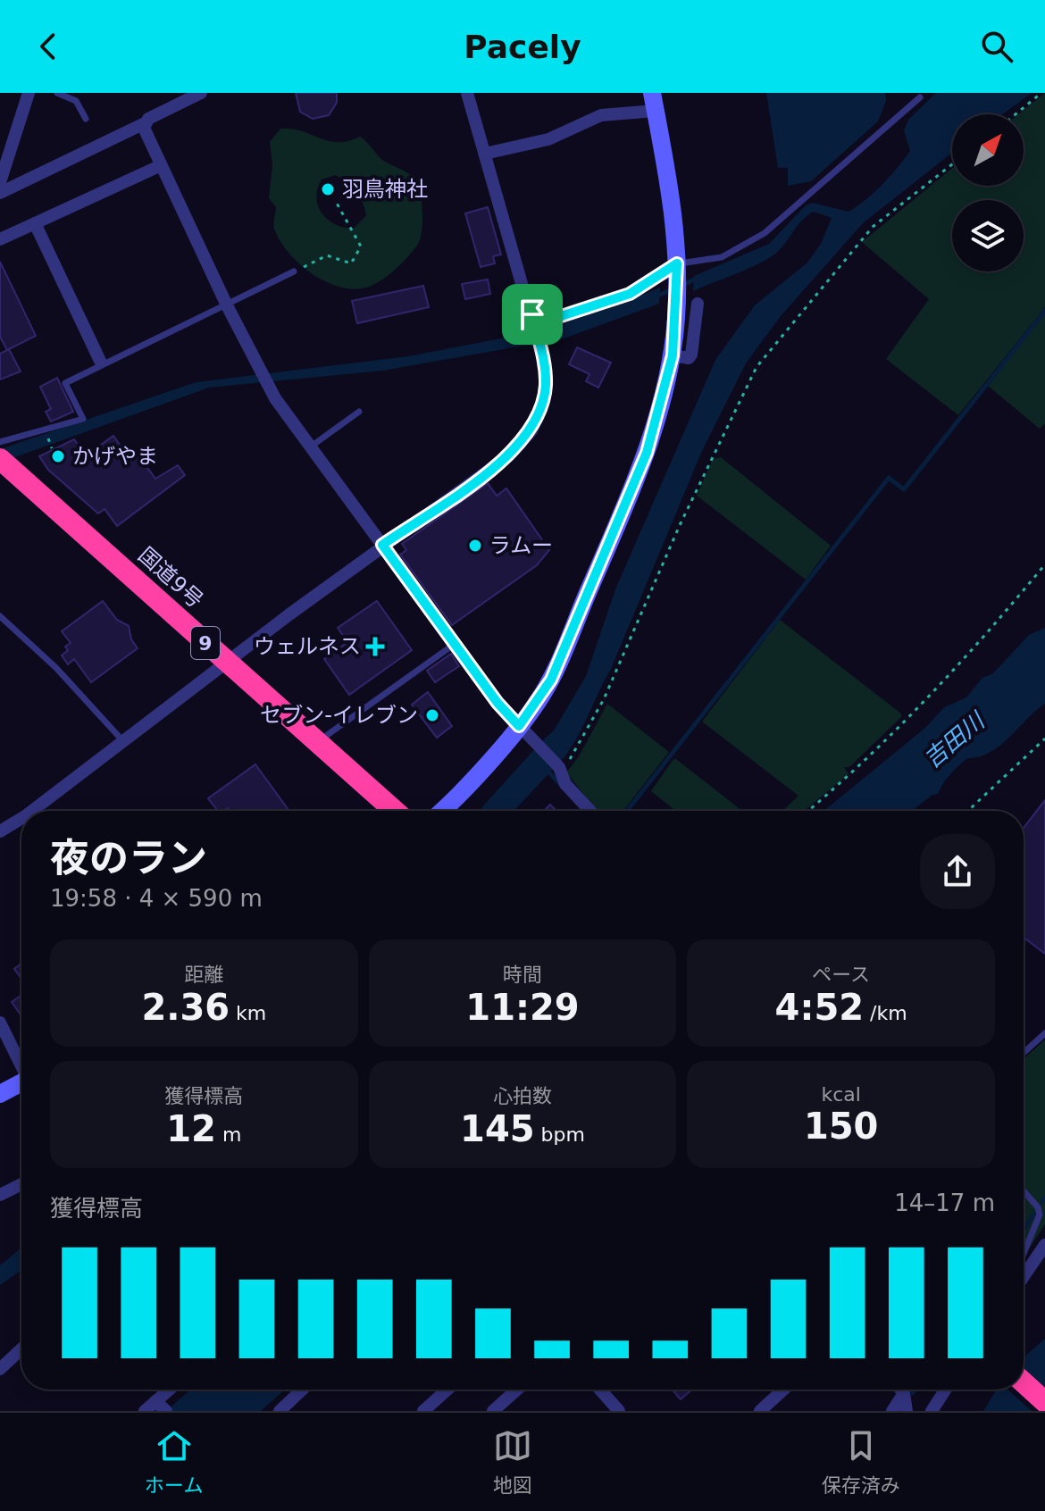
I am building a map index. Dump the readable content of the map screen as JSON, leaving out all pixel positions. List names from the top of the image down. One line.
{"streets":{"highway":["国道9号","9"]},"water":["吉田川"],"places":{"other":["羽鳥神社","かげやま","ラムー","セブン-イレブン"],"health":["ウェルネス"]},"north":"top right","page":{"header":"Pacely","heading":["夜のラン","19:58 · 4 × 590 m"],"stats":[["距離","2.36 km"],["時間","11:29"],["ペース","4:52 /km"],["獲得標高","12 m"],["心拍数","145 bpm"],["kcal","150"]],"chart":["獲得標高","14–17 m"],"tabs":["ホーム","地図","保存済み"]}}
